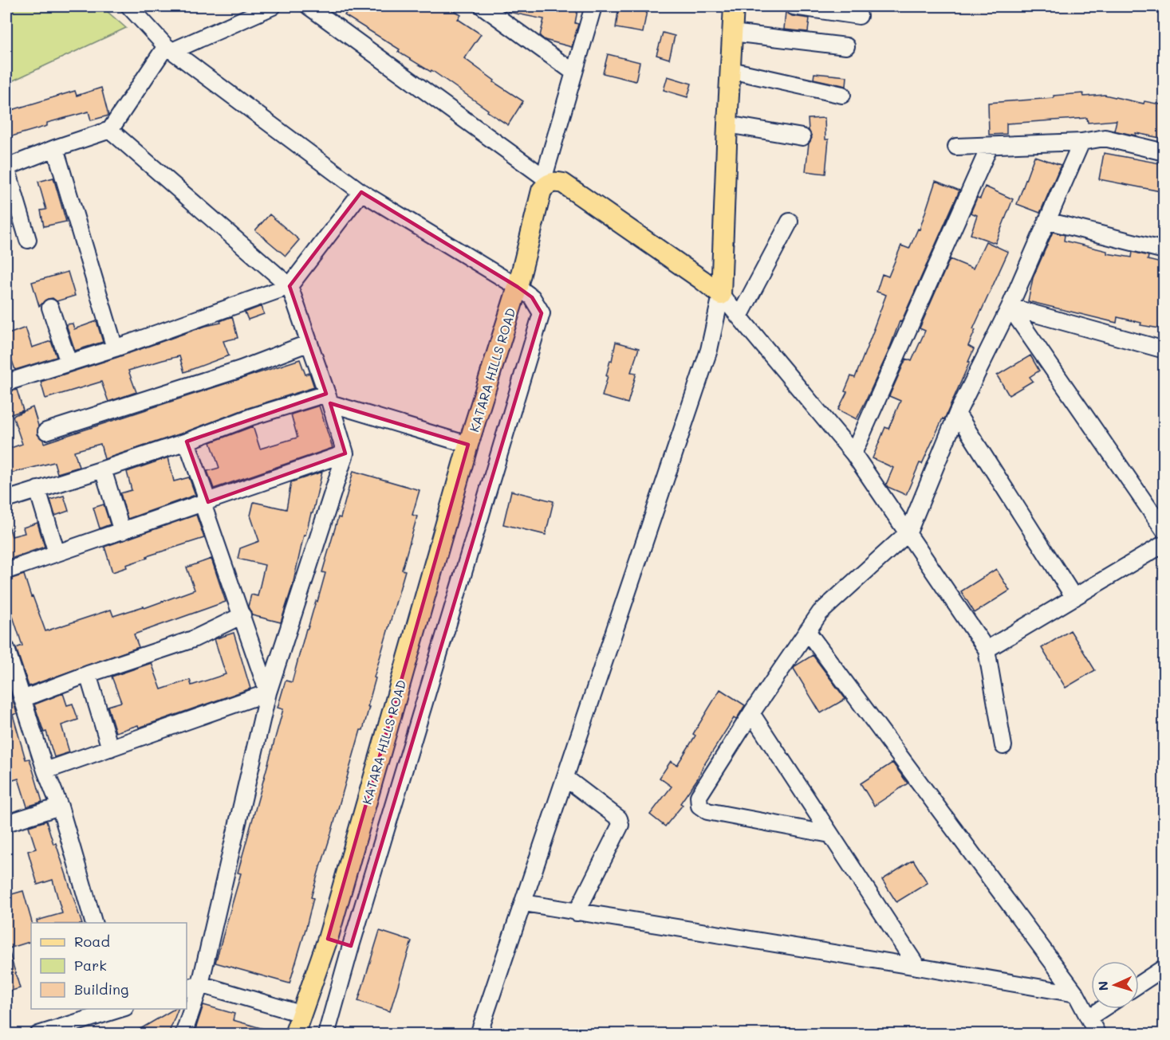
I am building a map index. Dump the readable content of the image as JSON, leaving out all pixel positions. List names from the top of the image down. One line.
{"streets":{"main road":["KATARA HILLS ROAD"]},"legend":["Road","Park","Building"],"north":"left"}
